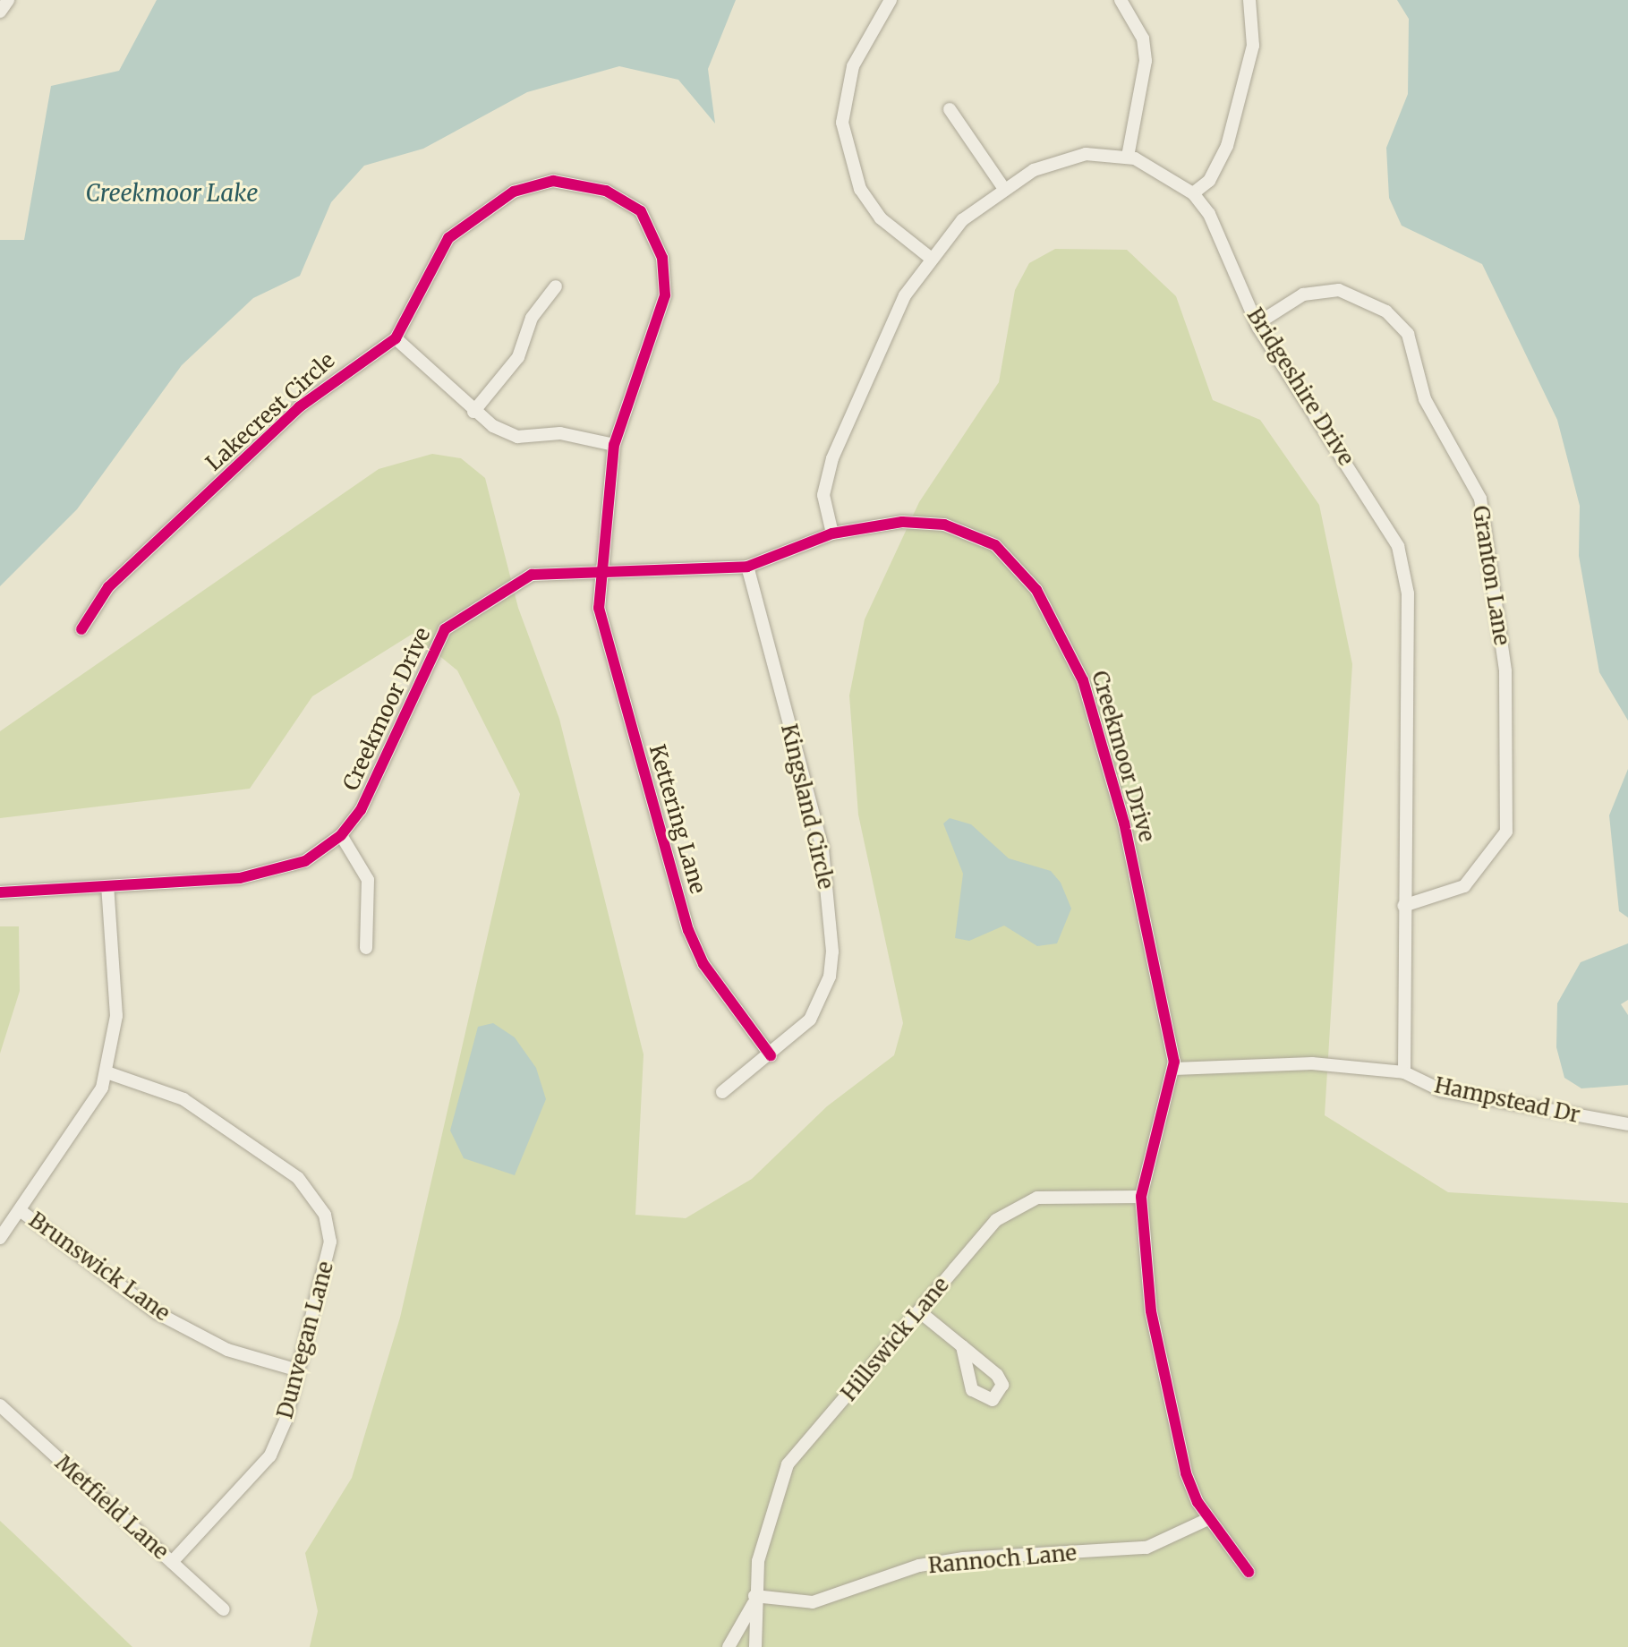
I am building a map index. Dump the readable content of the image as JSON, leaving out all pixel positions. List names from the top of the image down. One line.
{"streets":{"street":["Bridgeshire Drive","Lakecrest Circle","Granton Lane","Creekmoor Drive","Kingsland Circle","Kettering Lane","Hampstead Dr","Brunswick Lane","Hillswick Lane","Dunvegan Lane","Metfield Lane","Rannoch Lane"]},"crossings":[["Bridgeshire Drive","Granton Lane"],["Bridgeshire Drive","Creekmoor Drive"],["Bridgeshire Drive","Hampstead Dr"],["Lakecrest Circle","Creekmoor Drive"],["Lakecrest Circle","Kettering Lane"],["Creekmoor Drive","Kingsland Circle"],["Creekmoor Drive","Kettering Lane"],["Creekmoor Drive","Hampstead Dr"],["Creekmoor Drive","Hillswick Lane"],["Creekmoor Drive","Rannoch Lane"],["Kingsland Circle","Kettering Lane"],["Brunswick Lane","Dunvegan Lane"],["Hillswick Lane","Rannoch Lane"],["Dunvegan Lane","Metfield Lane"]],"water":["Creekmoor Lake"]}
